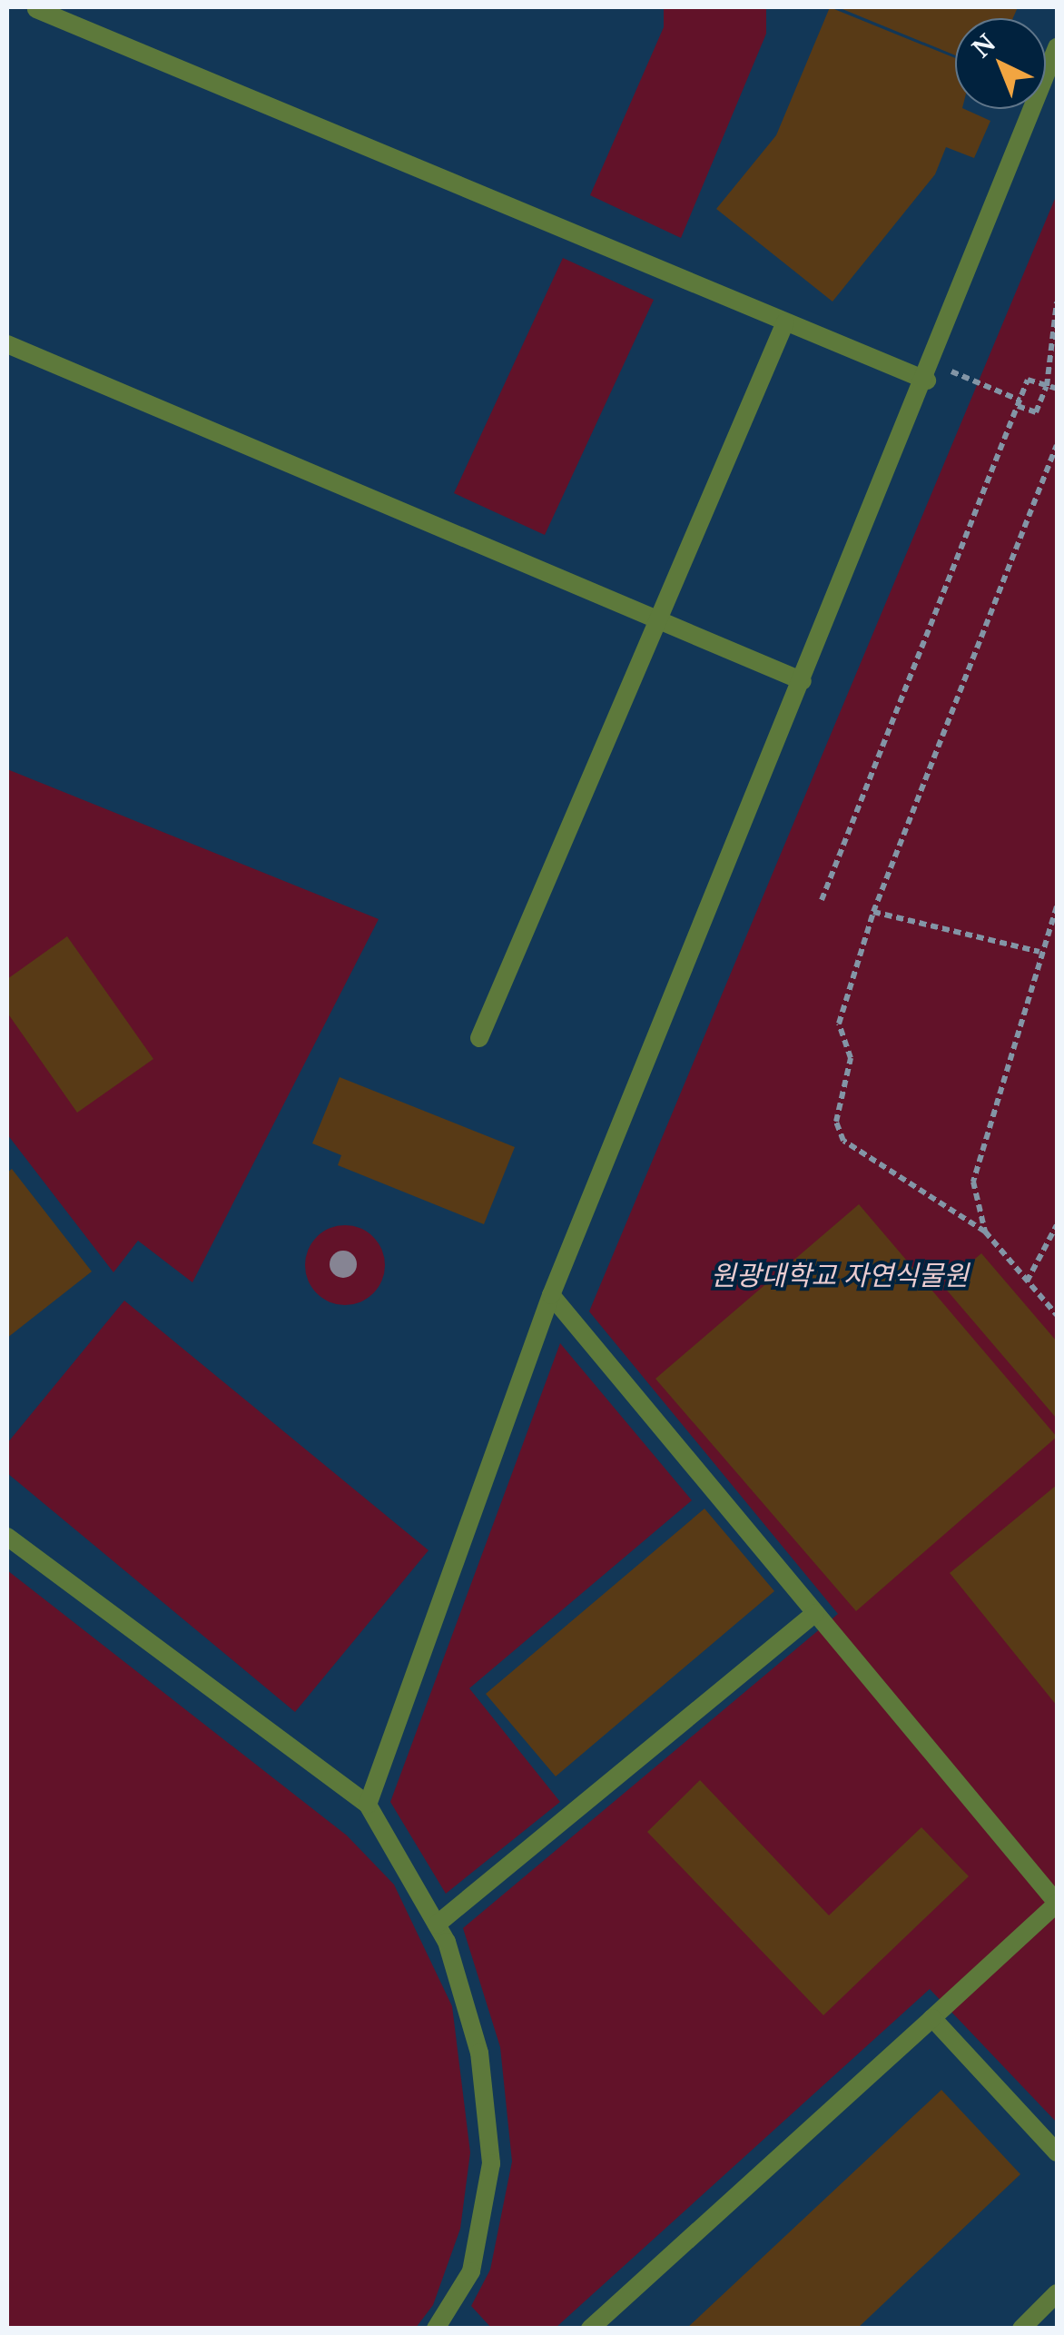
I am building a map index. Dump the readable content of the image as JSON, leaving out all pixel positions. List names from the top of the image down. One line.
{"parks":["원광대학교 자연식물원"],"north":"top left"}
